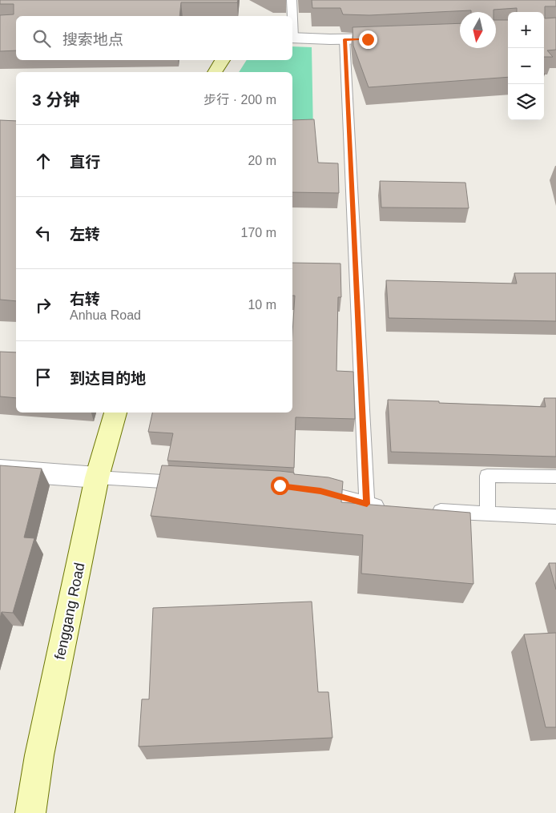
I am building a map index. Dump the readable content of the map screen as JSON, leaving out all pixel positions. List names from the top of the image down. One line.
{"streets":{"street":["fenggang Road"]},"north":"bottom","page":{"map_buttons":["+","−"],"search":"搜索地点","heading":["3 分钟","步行 · 200 m"],"list":[["直行","20 m"],["左转","170 m"],["右转","Anhua Road","10 m"],"到达目的地"]}}
